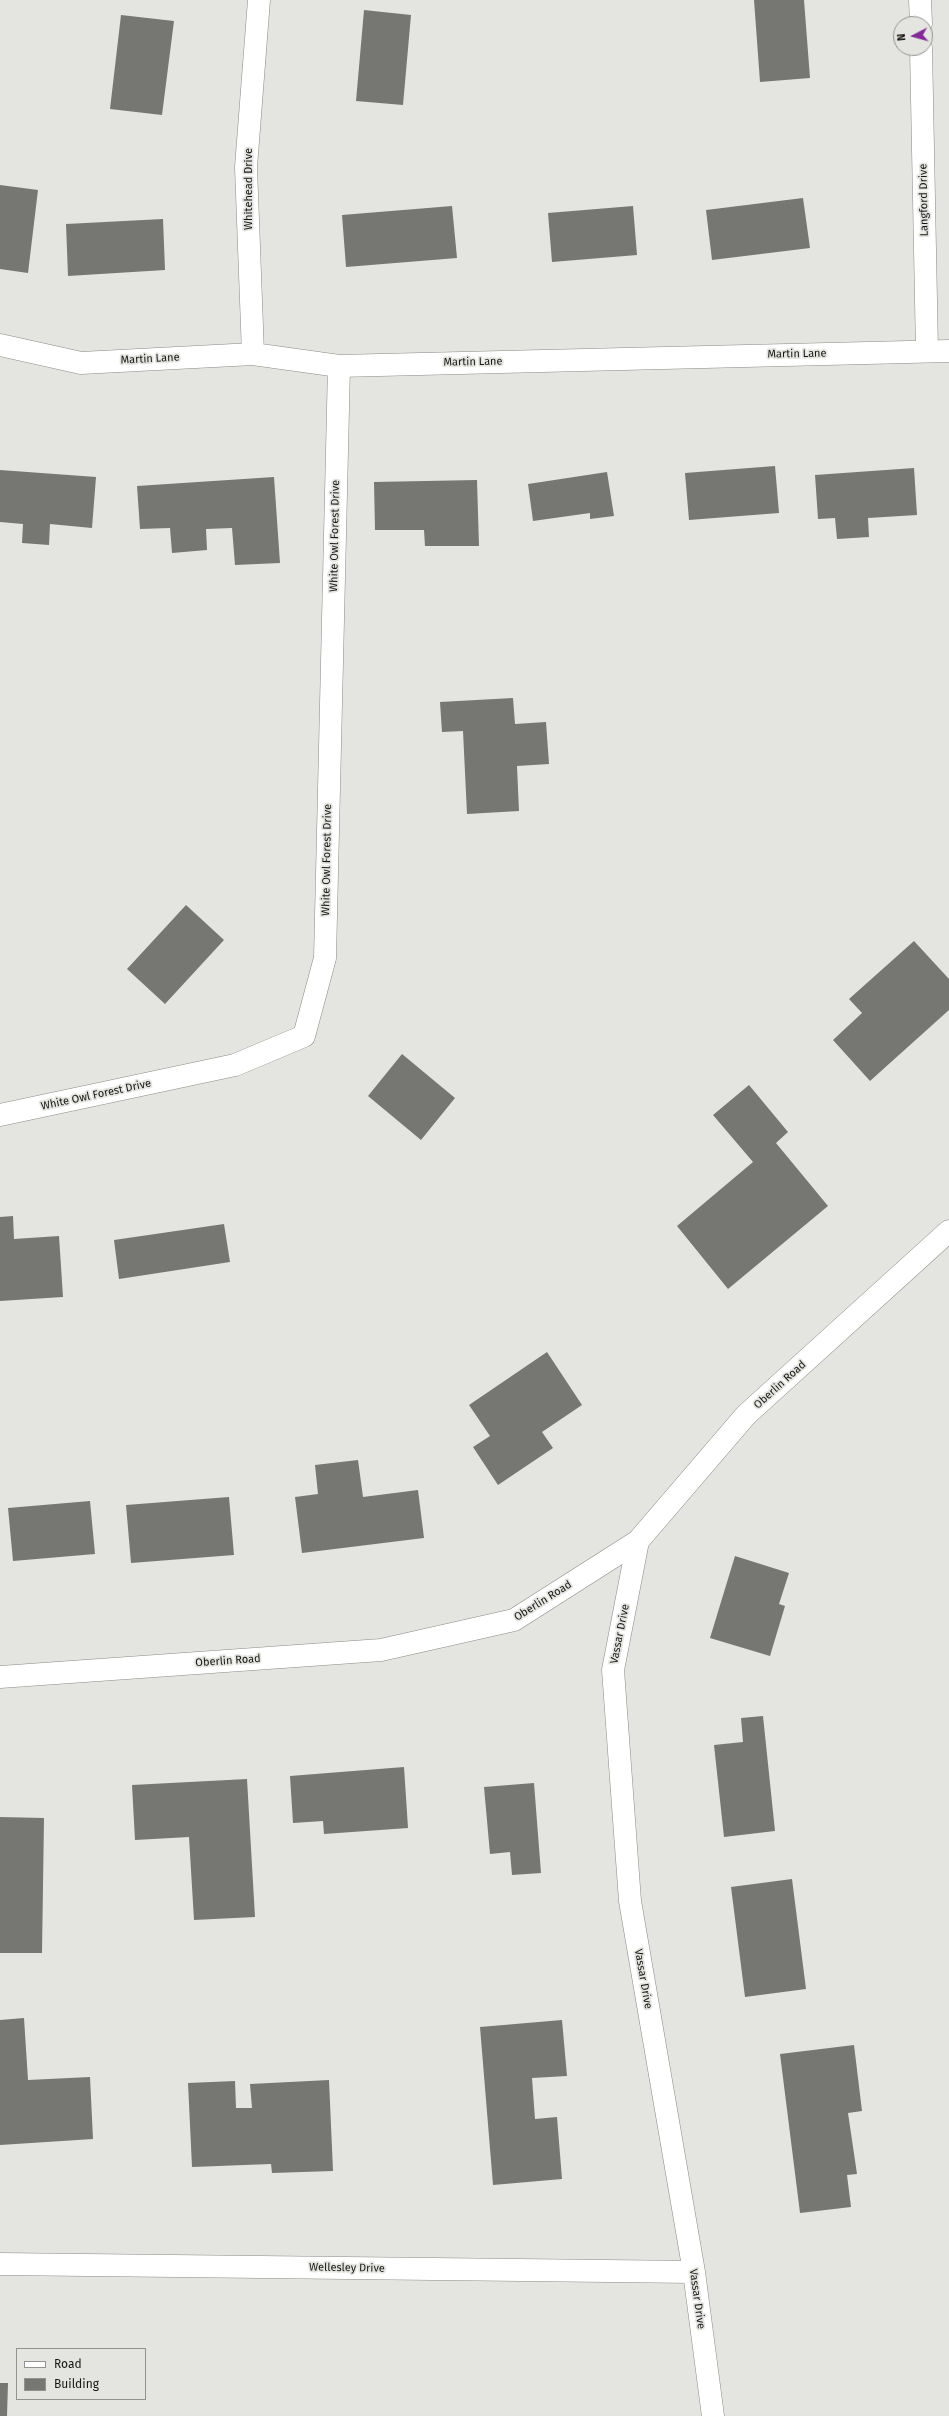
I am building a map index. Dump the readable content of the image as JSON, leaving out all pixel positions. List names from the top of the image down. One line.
{"streets":{"street":["Whitehead Drive","Langford Drive","Martin Lane","White Owl Forest Drive","Oberlin Road","Vassar Drive","Wellesley Drive"]},"crossings":[["Whitehead Drive","Martin Lane"],["Langford Drive","Martin Lane"],["Martin Lane","White Owl Forest Drive"],["Oberlin Road","Vassar Drive"],["Vassar Drive","Wellesley Drive"]],"legend":["Road","Building"],"north":"left"}
